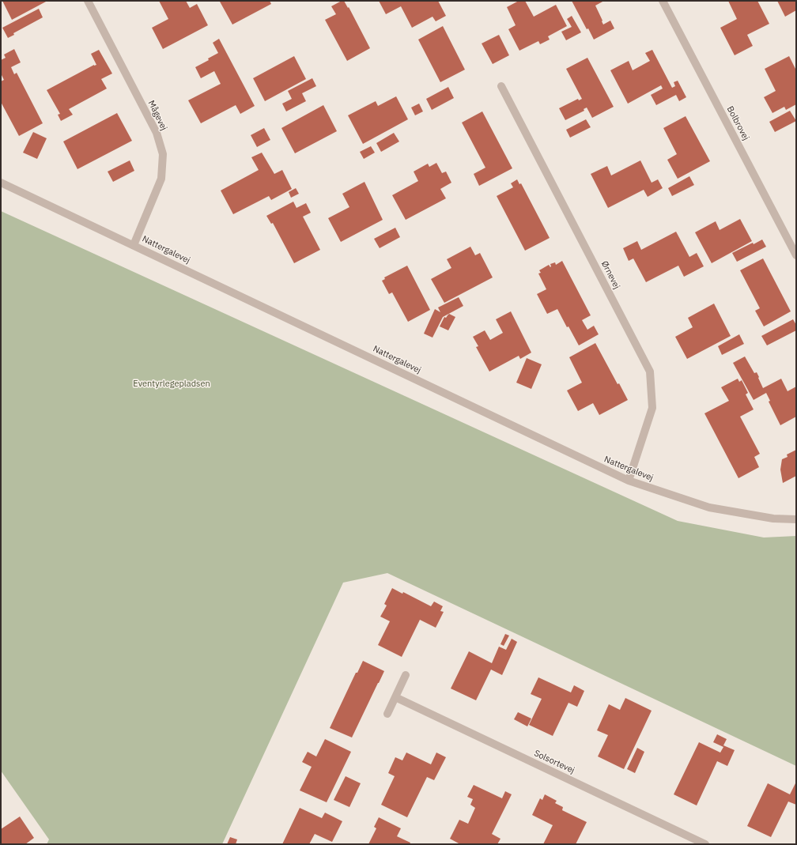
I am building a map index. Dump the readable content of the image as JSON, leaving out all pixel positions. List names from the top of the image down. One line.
{"streets":{"street":["Mågevej","Bolbrovej","Nattergalevej","Ørnevej","Solsortevej"]},"crossings":[["Mågevej","Nattergalevej"],["Nattergalevej","Ørnevej"]],"parks":["Eventyrlegepladsen"]}
